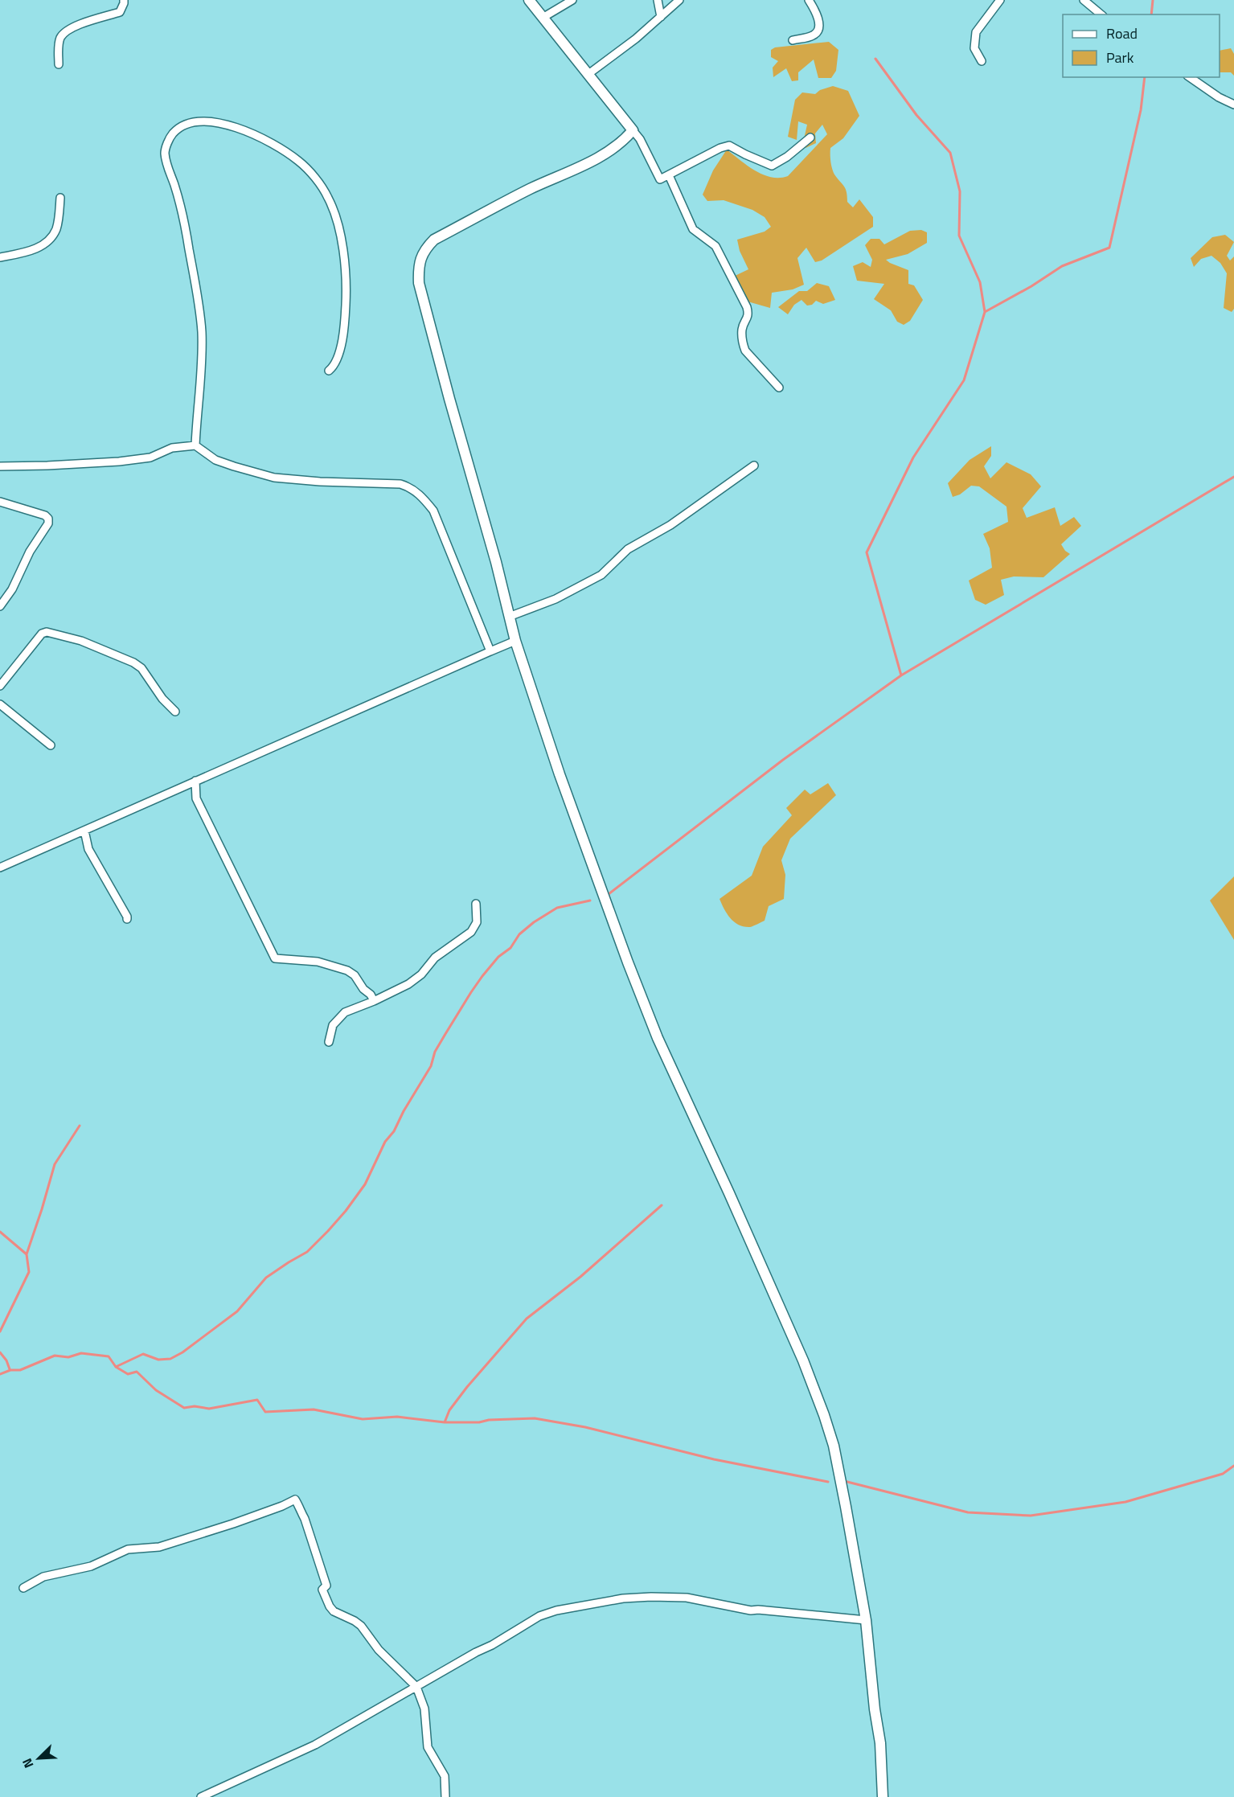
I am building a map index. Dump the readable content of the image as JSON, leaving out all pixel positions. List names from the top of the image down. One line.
{"legend":["Road","Park"],"north":"bottom left"}
